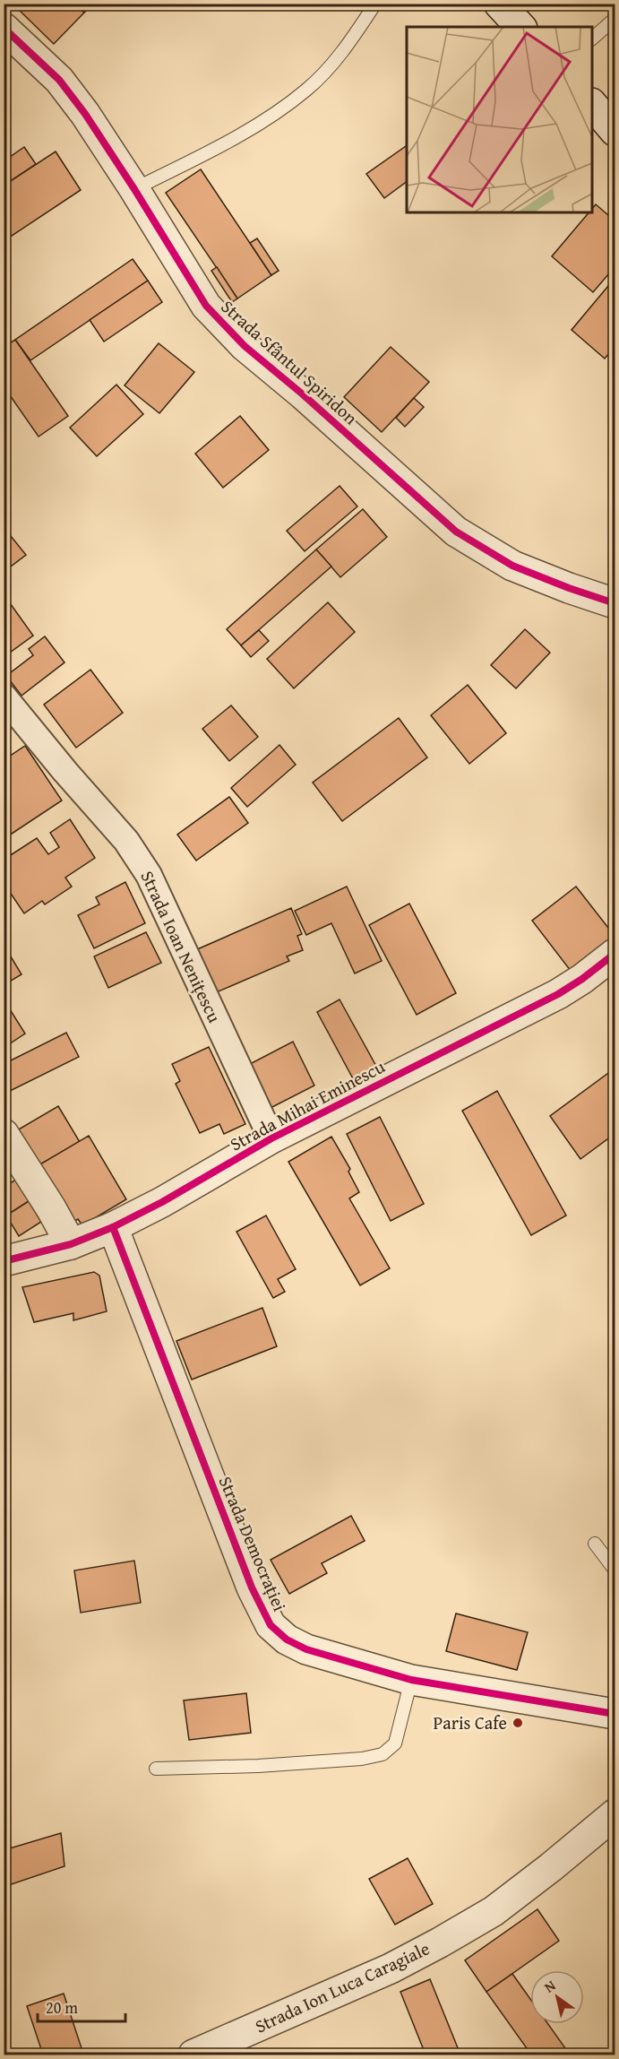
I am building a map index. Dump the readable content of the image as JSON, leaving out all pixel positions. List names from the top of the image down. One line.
{"streets":{"street":["Strada Sfântul Spiridon","Strada Ioan Nenițescu","Strada Mihai Eminescu","Strada Democrației","Strada Ion Luca Caragiale"]},"crossings":[["Strada Ioan Nenițescu","Strada Mihai Eminescu"],["Strada Mihai Eminescu","Strada Democrației"]],"places":["Paris Cafe"],"scale_bar":"20 m","north":"top left"}
